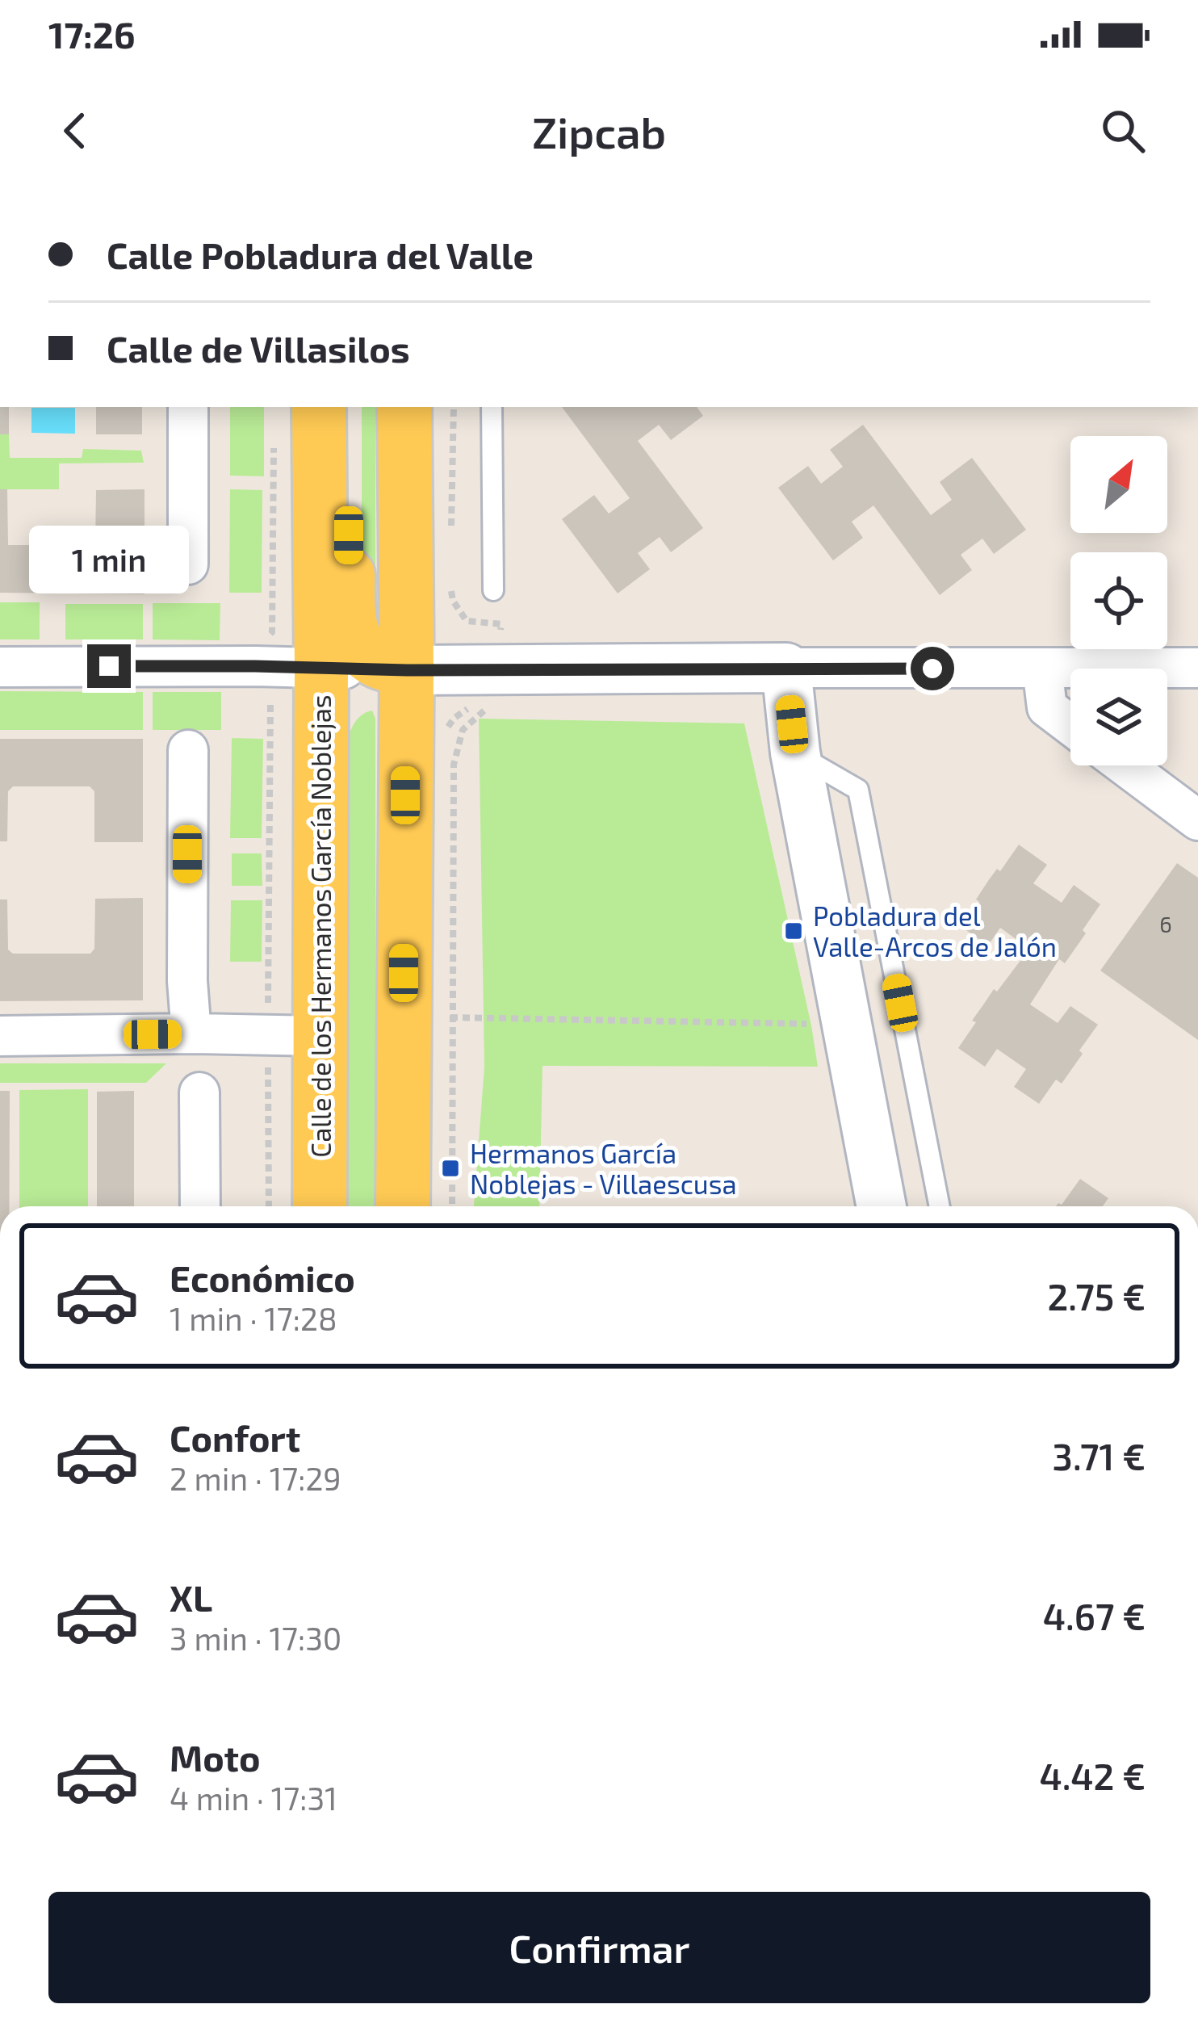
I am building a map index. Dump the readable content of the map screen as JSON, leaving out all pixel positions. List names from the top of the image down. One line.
{"streets":{"main road":["Calle de los Hermanos García Noblejas"]},"places":{"transit":["Pobladura del Valle-Arcos de Jalón","Hermanos García Noblejas - Villaescusa"]},"house_numbers":["6"],"north":"top right","page":{"status":"17:26","header":"Zipcab","banner":["Calle Pobladura del Valle","Calle de Villasilos"],"bubble":"1 min","list":[{"name":"Económico","note":"1 min · 17:28","value":"2.75 €"},{"name":"Confort","note":"2 min · 17:29","value":"3.71 €"},{"name":"XL","note":"3 min · 17:30","value":"4.67 €"},{"name":"Moto","note":"4 min · 17:31","value":"4.42 €"}],"buttons":"Confirmar"}}
